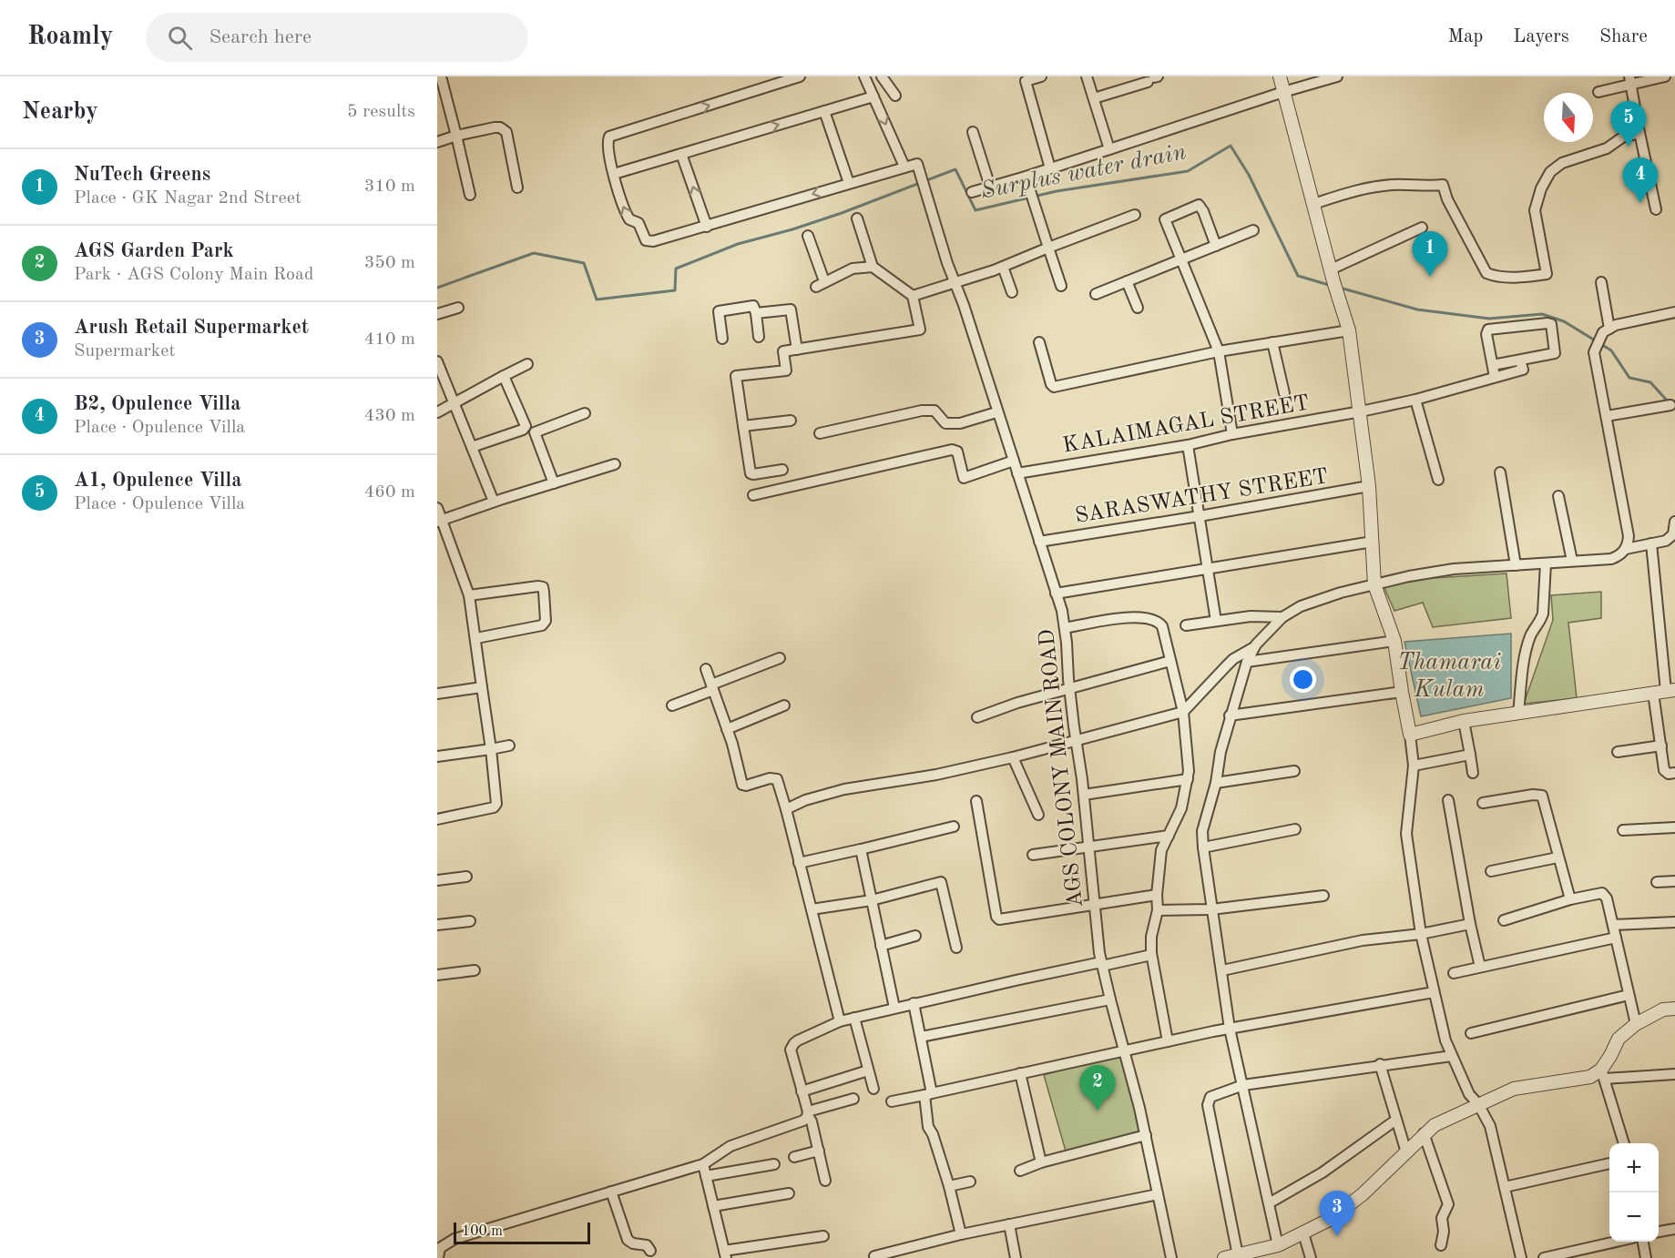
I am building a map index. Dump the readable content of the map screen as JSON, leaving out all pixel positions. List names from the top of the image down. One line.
{"streets":{"street":["KALAIMAGAL STREET","SARASWATHY STREET","AGS COLONY MAIN ROAD"]},"crossings":[["KALAIMAGAL STREET","AGS COLONY MAIN ROAD"],["SARASWATHY STREET","AGS COLONY MAIN ROAD"]],"water":["Surplus water drain","Thamarai Kulam"],"scale_bar":"100 m","north":"bottom","page":{"header":"Roamly","search":"Search here","nav":["Map","Layers","Share"],"heading":["Nearby","5 results"],"pins":["5","4","1","2","3"],"list":[{"mark":"1","name":"NuTech Greens","note":"Place · GK Nagar 2nd Street","value":"310 m"},{"mark":"2","name":"AGS Garden Park","note":"Park · AGS Colony Main Road","value":"350 m"},{"mark":"3","name":"Arush Retail Supermarket","note":"Supermarket","value":"410 m"},{"mark":"4","name":"B2, Opulence Villa","note":"Place · Opulence Villa","value":"430 m"},{"mark":"5","name":"A1, Opulence Villa","note":"Place · Opulence Villa","value":"460 m"}],"map_buttons":["+","−"],"scale":"100 m"}}
